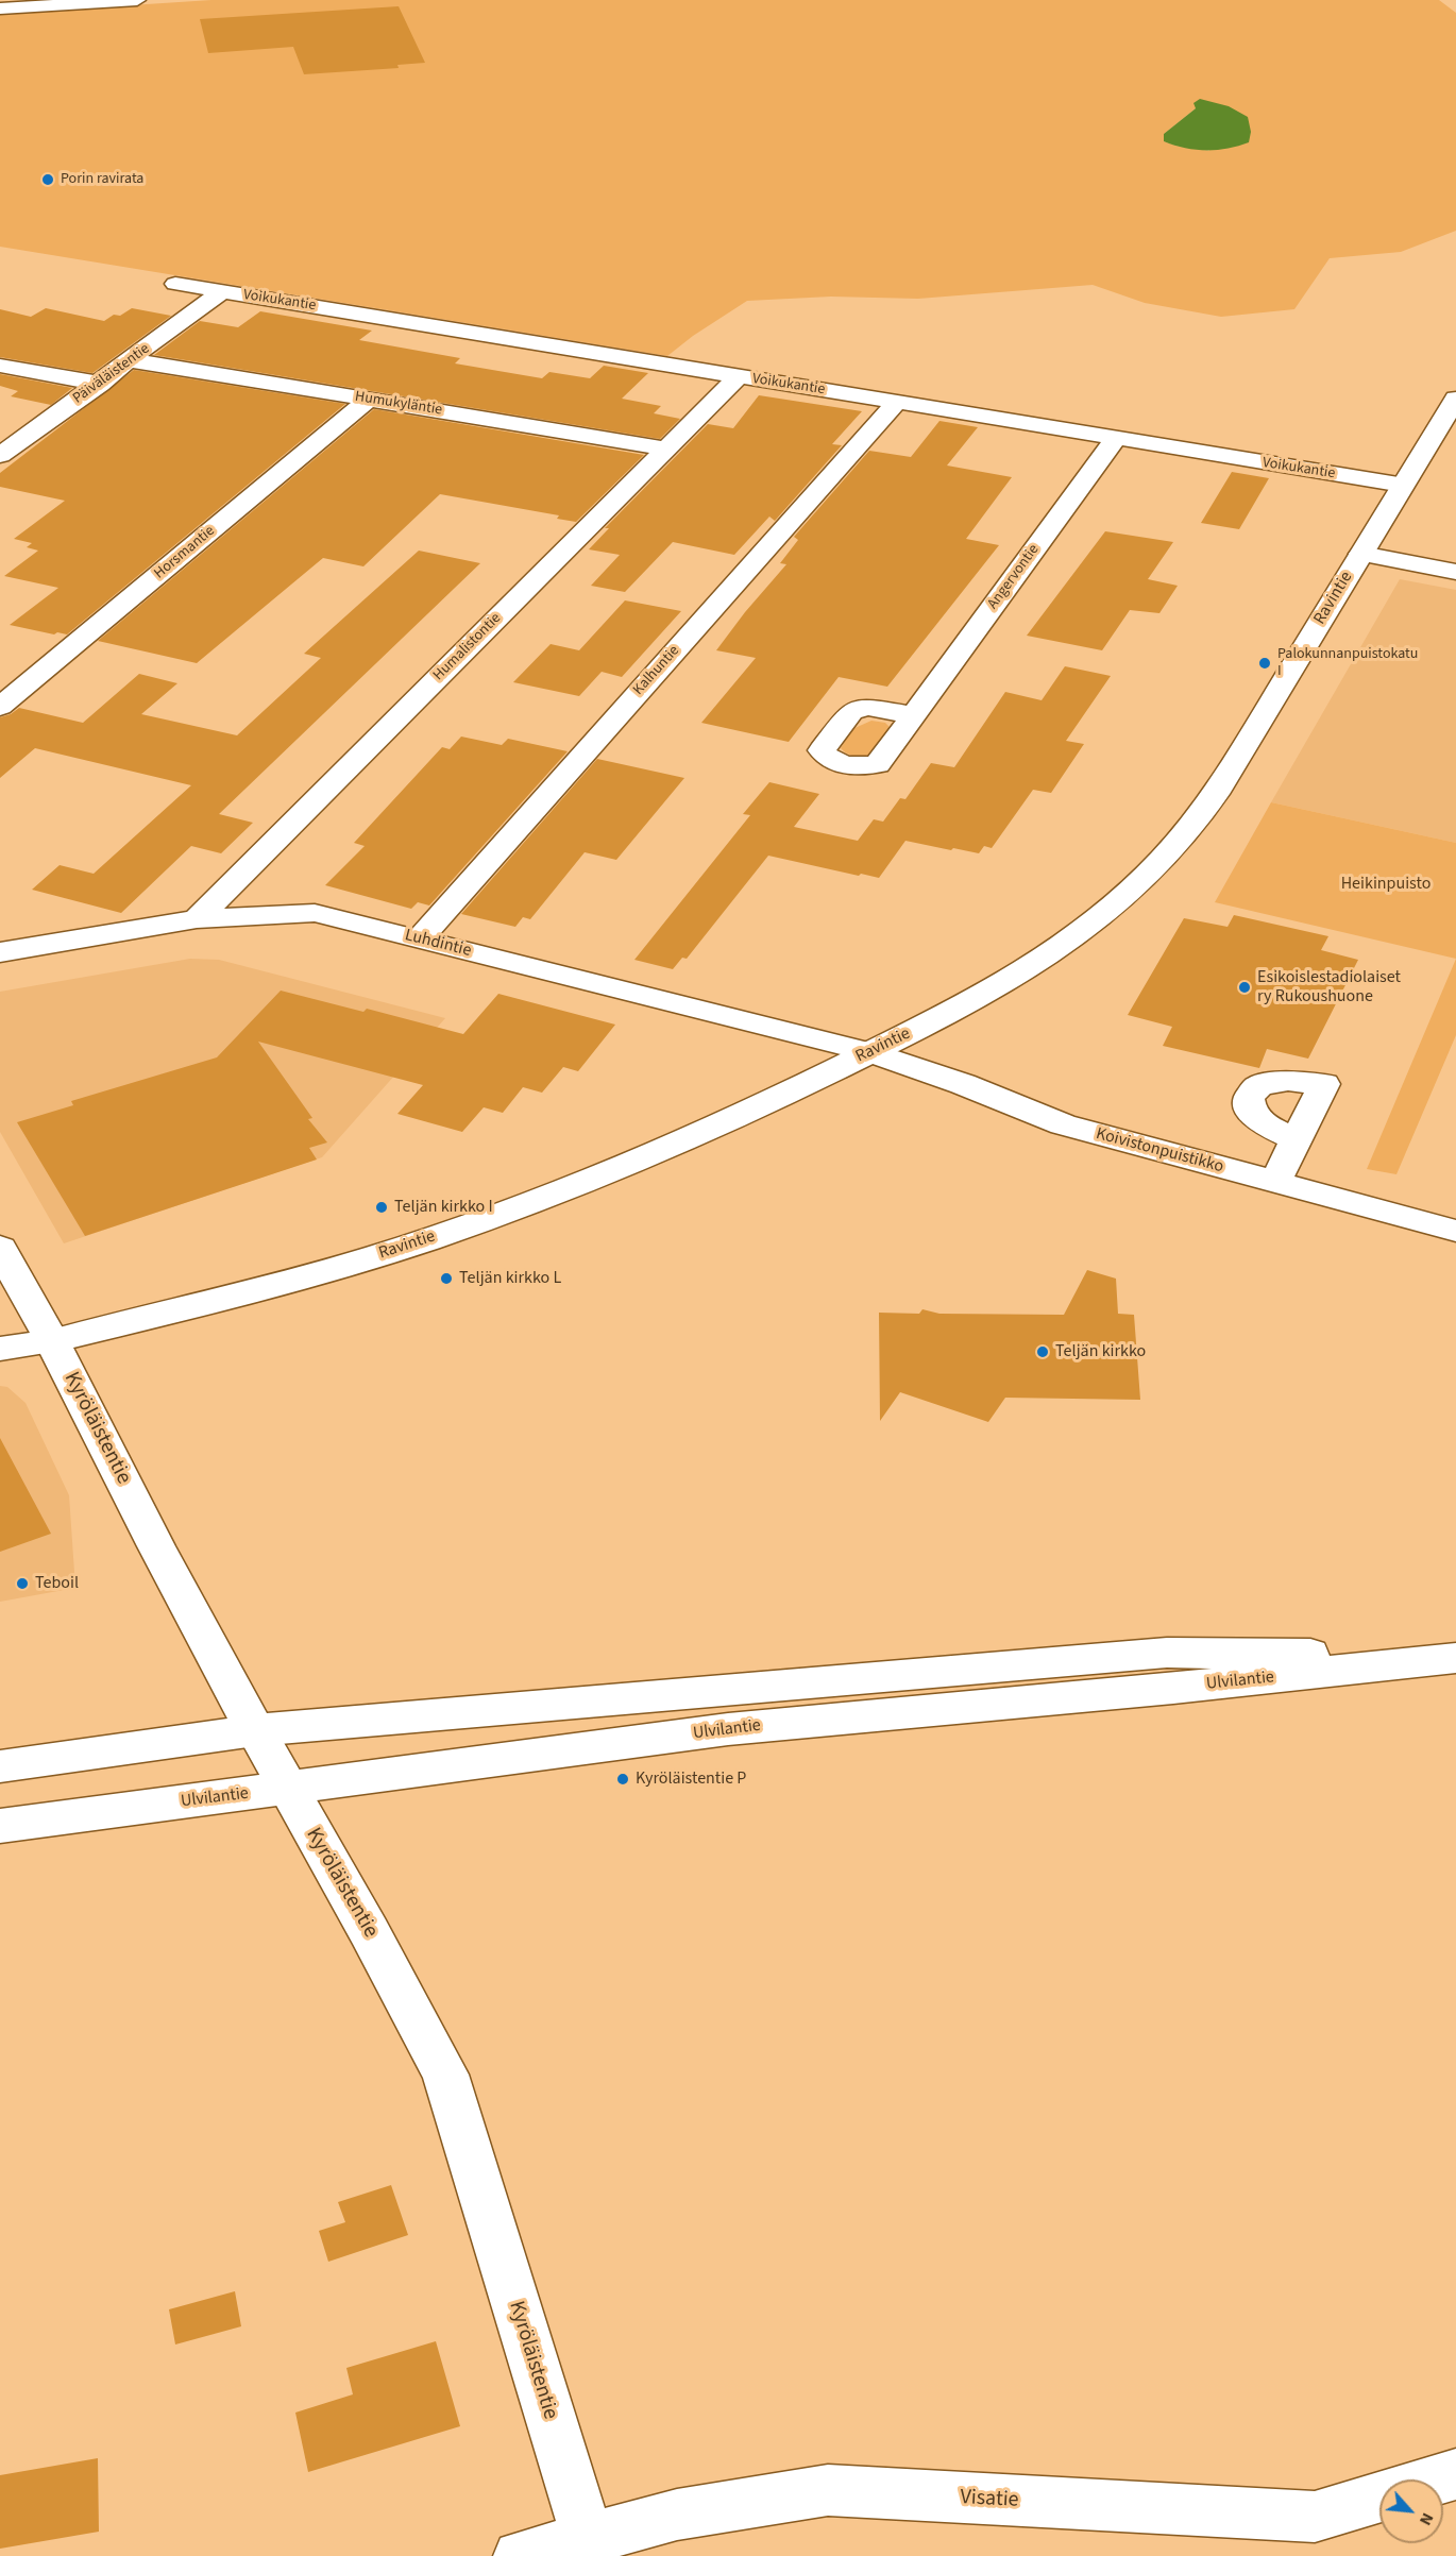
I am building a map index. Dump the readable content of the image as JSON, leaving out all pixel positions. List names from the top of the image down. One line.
{"streets":{"street":["Voikukantie","Päiväläistentie","Humukyläntie","Horsmantie","Angervontie","Ravintie","Humalistontie","Kalhuntie","Luhdintie","Koivistonpuistikko","Kyröläistentie","Ulvilantie","Visatie"]},"crossings":[["Voikukantie","Päiväläistentie"],["Voikukantie","Angervontie"],["Voikukantie","Ravintie"],["Voikukantie","Humalistontie"],["Voikukantie","Kalhuntie"],["Päiväläistentie","Humukyläntie"],["Humukyläntie","Horsmantie"],["Humukyläntie","Humalistontie"],["Ravintie","Luhdintie"],["Ravintie","Koivistonpuistikko"],["Ravintie","Kyröläistentie"],["Humalistontie","Luhdintie"],["Kalhuntie","Luhdintie"],["Luhdintie","Koivistonpuistikko"],["Kyröläistentie","Ulvilantie"],["Kyröläistentie","Visatie"]],"parks":["Heikinpuisto"],"places":["Porin ravirata","Palokunnanpuistokatu I","Esikoislestadiolaiset ry Rukoushuone","Teljän kirkko I","Teljän kirkko L","Teljän kirkko","Teboil","Kyröläistentie P"],"north":"bottom right"}
